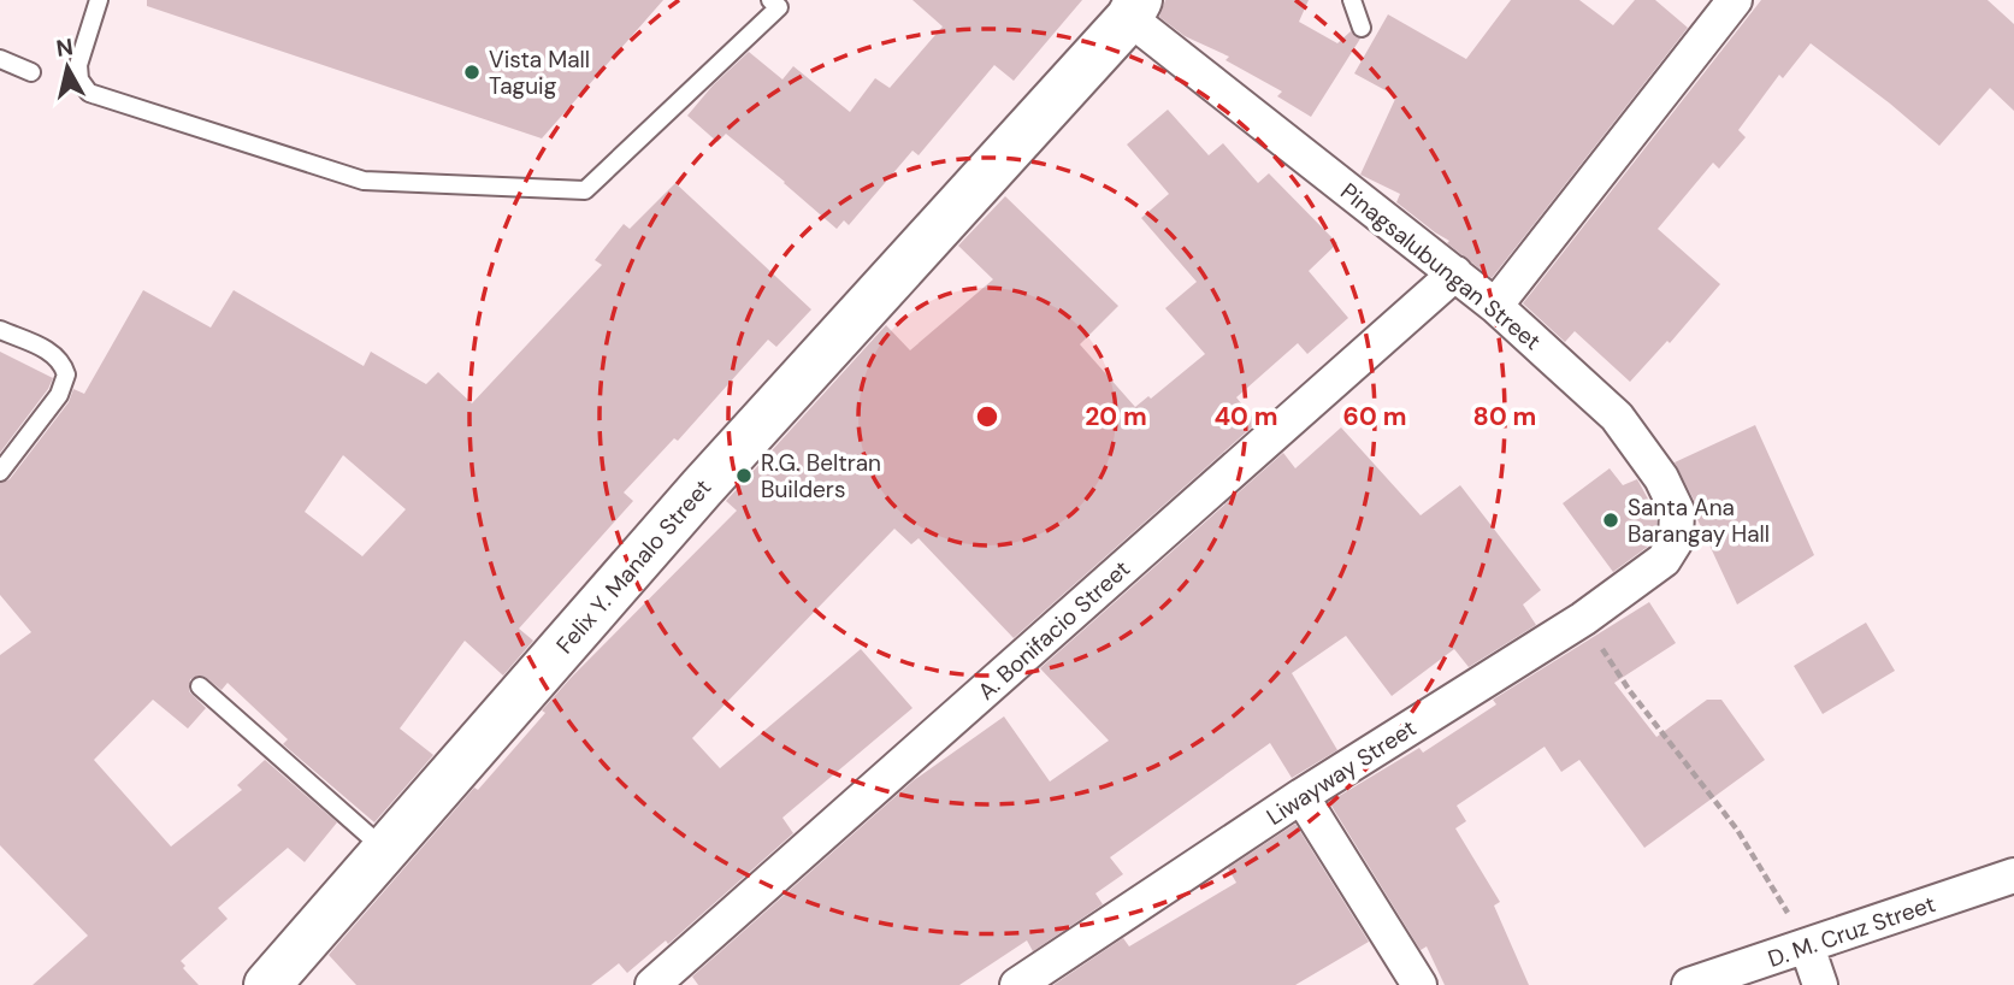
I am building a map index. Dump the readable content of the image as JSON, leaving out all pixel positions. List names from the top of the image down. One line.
{"streets":{"main road":["Felix Y. Manalo Street"],"street":["Pinagsalubungan Street","A. Bonifacio Street","Liwayway Street","D. M. Cruz Street"]},"crossings":[["Pinagsalubungan Street","Felix Y. Manalo Street"],["Pinagsalubungan Street","A. Bonifacio Street"],["Pinagsalubungan Street","Liwayway Street"]],"places":["Vista Mall Taguig","R.G. Beltran Builders","Santa Ana Barangay Hall"],"north":"top","rings":["20 m","40 m","60 m","80 m"]}
